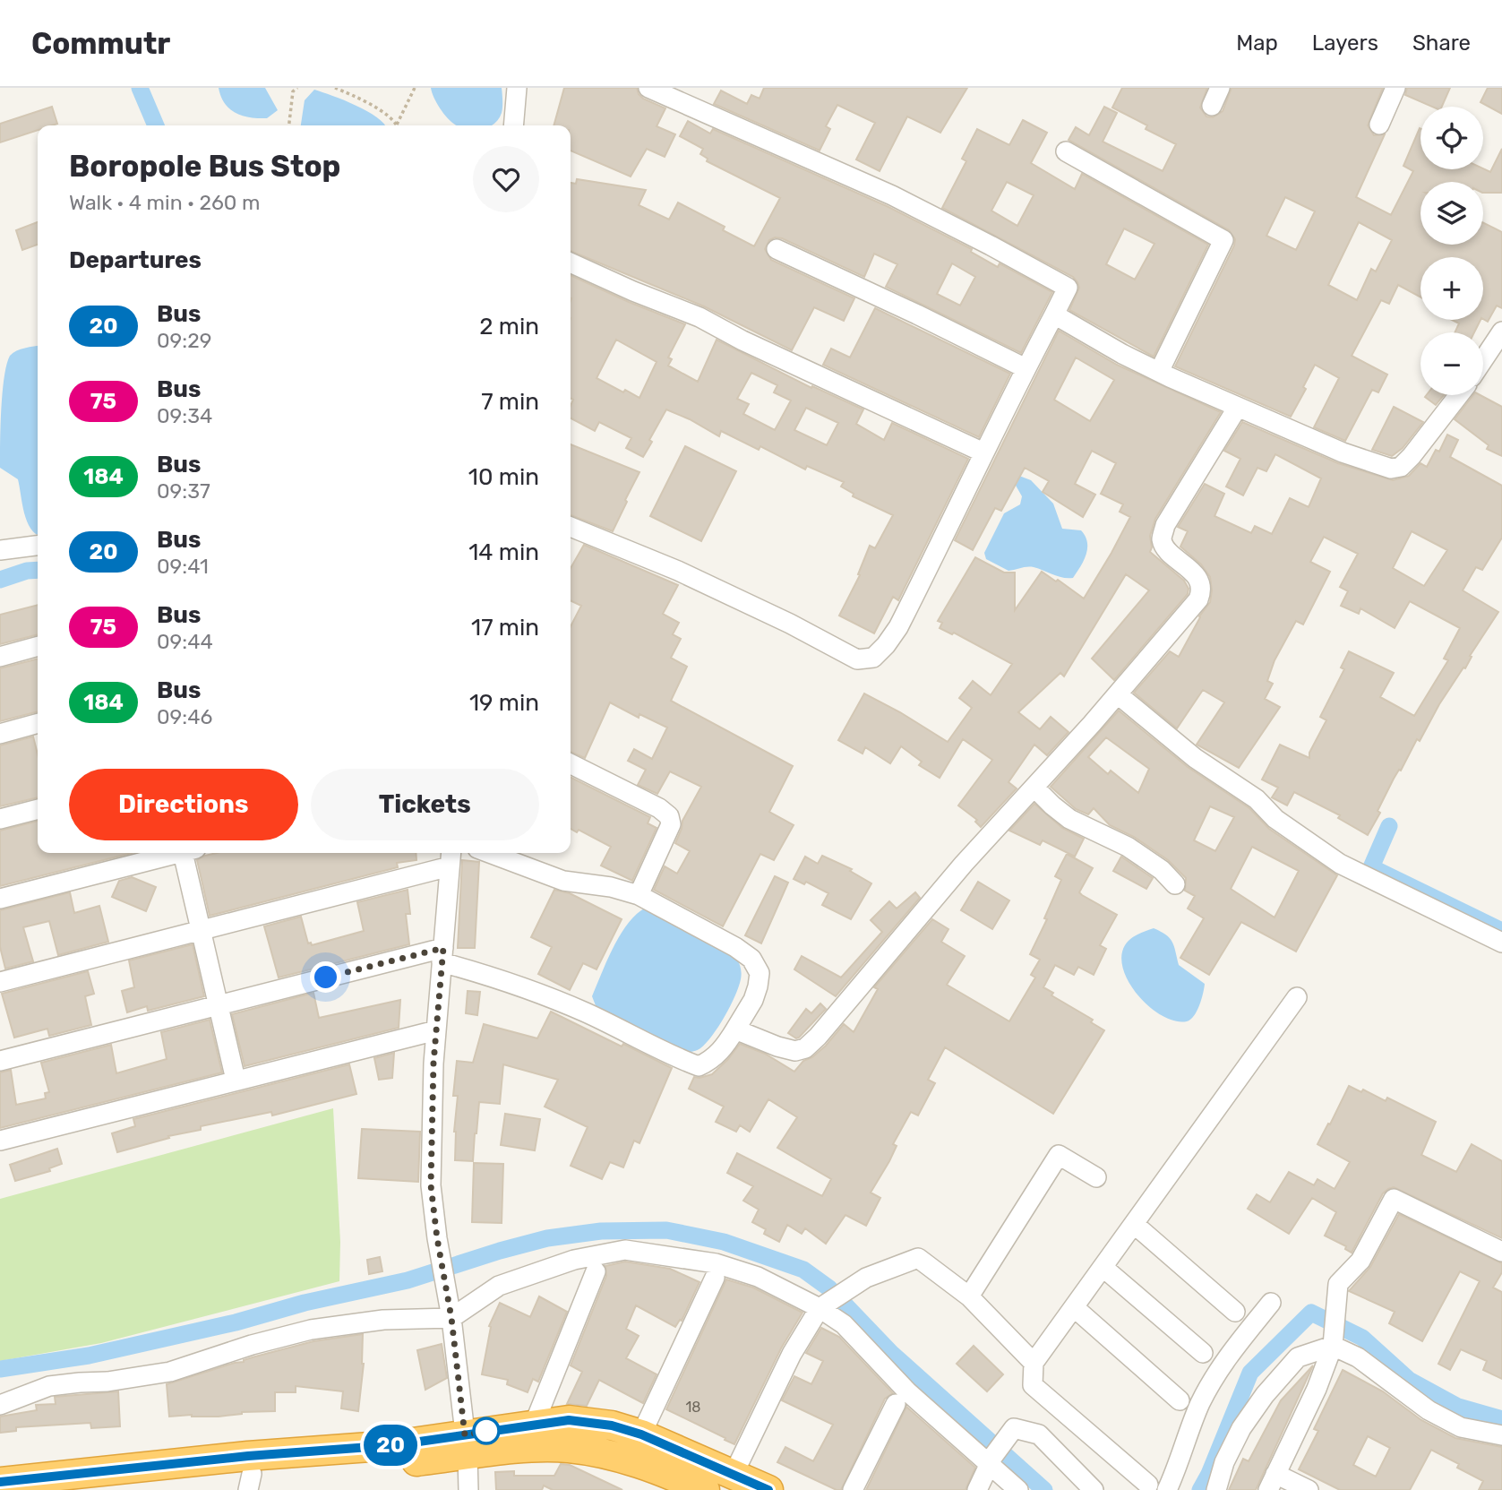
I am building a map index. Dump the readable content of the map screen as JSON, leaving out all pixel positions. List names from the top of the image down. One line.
{"lines":["bus line 20"],"house_numbers":["18"],"page":{"header":"Commutr","nav":["Map","Layers","Share"],"on_map":"20","map_buttons":["+","−"],"heading":[["Boropole Bus Stop","Walk · 4 min · 260 m"],"Departures"],"list":[{"mark":"20","name":"Bus","note":"09:29","value":"2 min"},{"mark":"75","name":"Bus","note":"09:34","value":"7 min"},{"mark":"184","name":"Bus","note":"09:37","value":"10 min"},{"mark":"20","name":"Bus","note":"09:41","value":"14 min"},{"mark":"75","name":"Bus","note":"09:44","value":"17 min"},{"mark":"184","name":"Bus","note":"09:46","value":"19 min"}],"buttons":["Directions","Tickets"]}}
